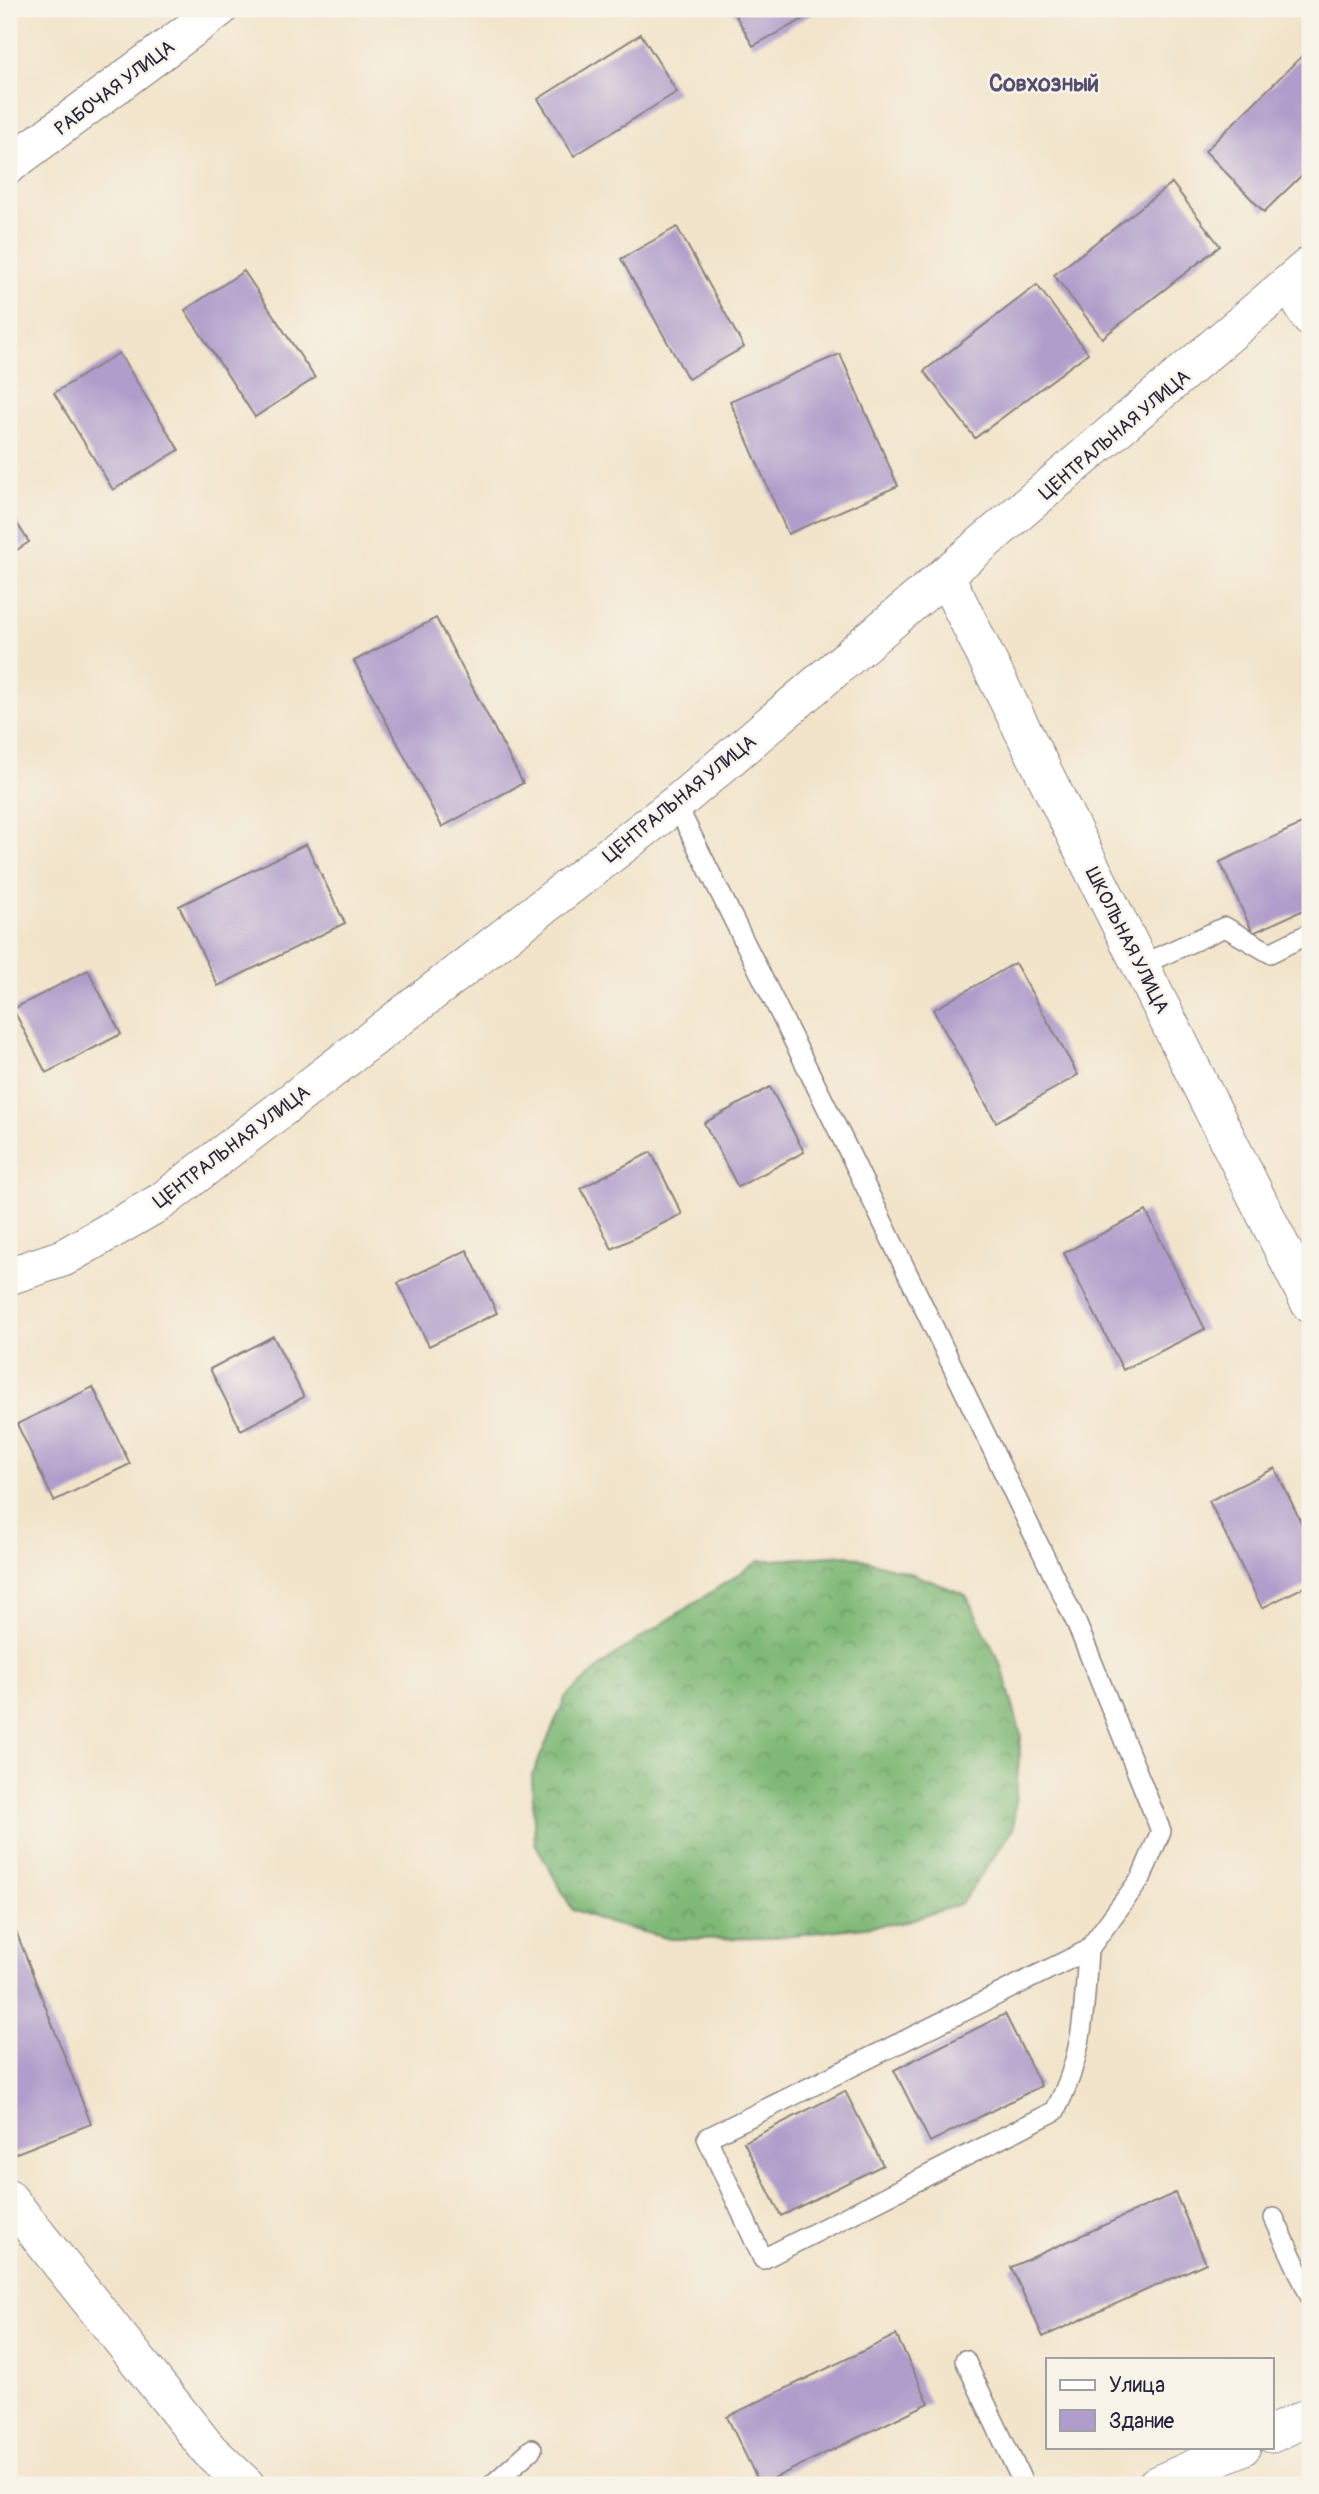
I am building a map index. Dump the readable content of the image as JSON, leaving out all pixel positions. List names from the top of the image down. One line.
{"streets":{"street":["РАБОЧАЯ УЛИЦА","ЦЕНТРАЛЬНАЯ УЛИЦА","ШКОЛЬНАЯ УЛИЦА"]},"crossings":[["ЦЕНТРАЛЬНАЯ УЛИЦА","ШКОЛЬНАЯ УЛИЦА"]],"districts":["Совхозный"],"legend":["Улица","Здание"]}
